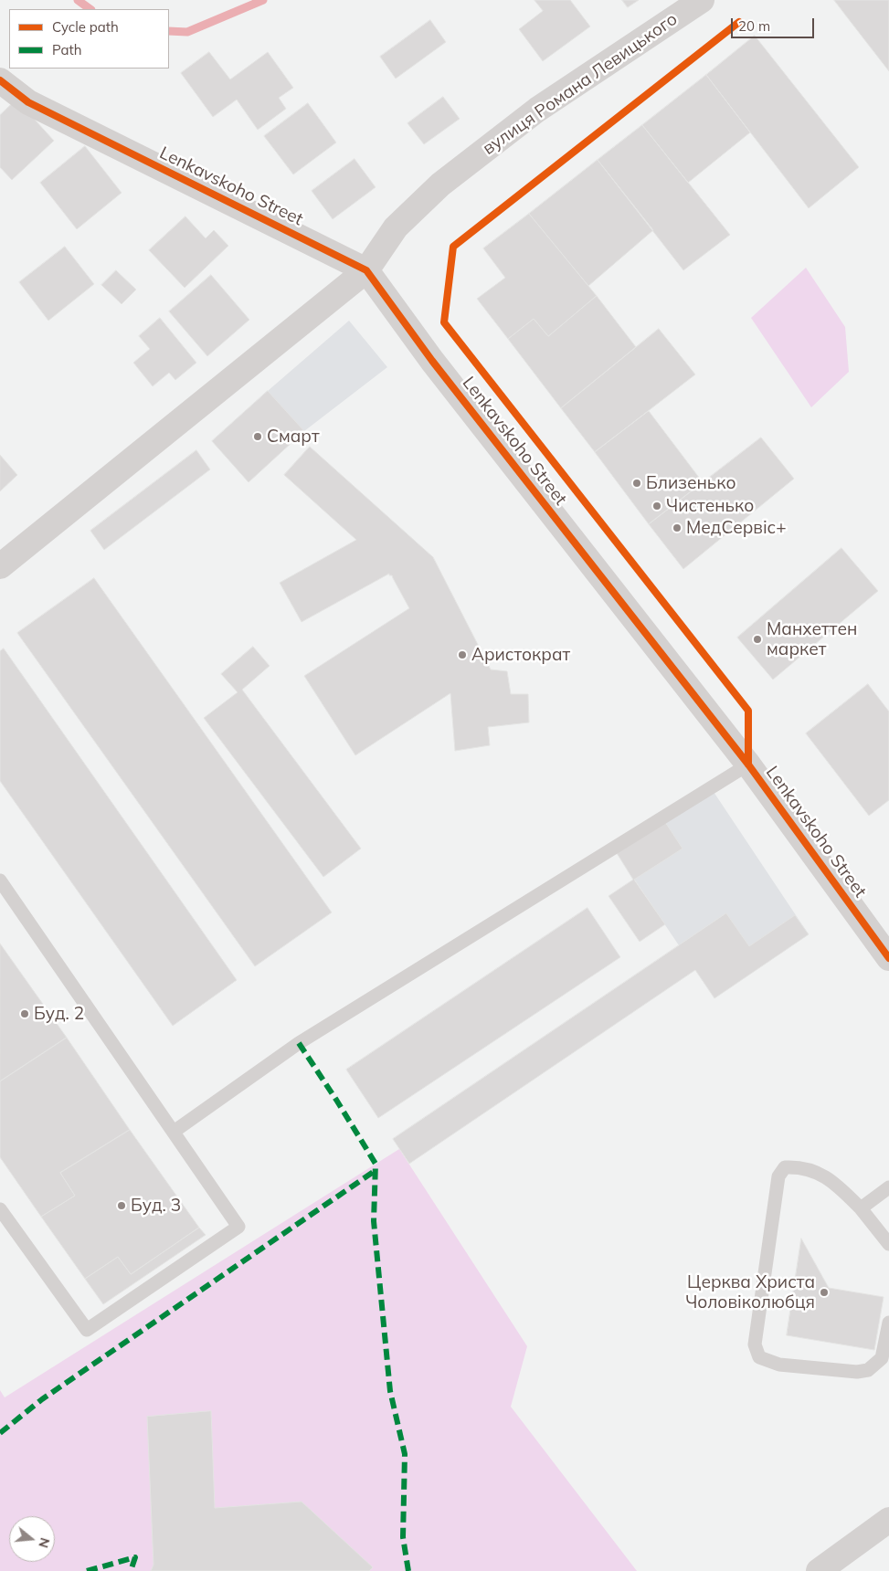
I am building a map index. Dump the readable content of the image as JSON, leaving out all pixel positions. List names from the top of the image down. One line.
{"streets":{"street":["вулиця Романа Левицького","Lenkavskoho Street"]},"crossings":[["вулиця Романа Левицького","Lenkavskoho Street"]],"places":["Смарт","Близенько","Чистенько","МедСервіс+","Манхеттен маркет","Аристократ","Буд. 2","Буд. 3","Церква Христа Чоловіколюбця"],"legend":["Cycle path","Path"],"scale_bar":"20 m","north":"right"}
